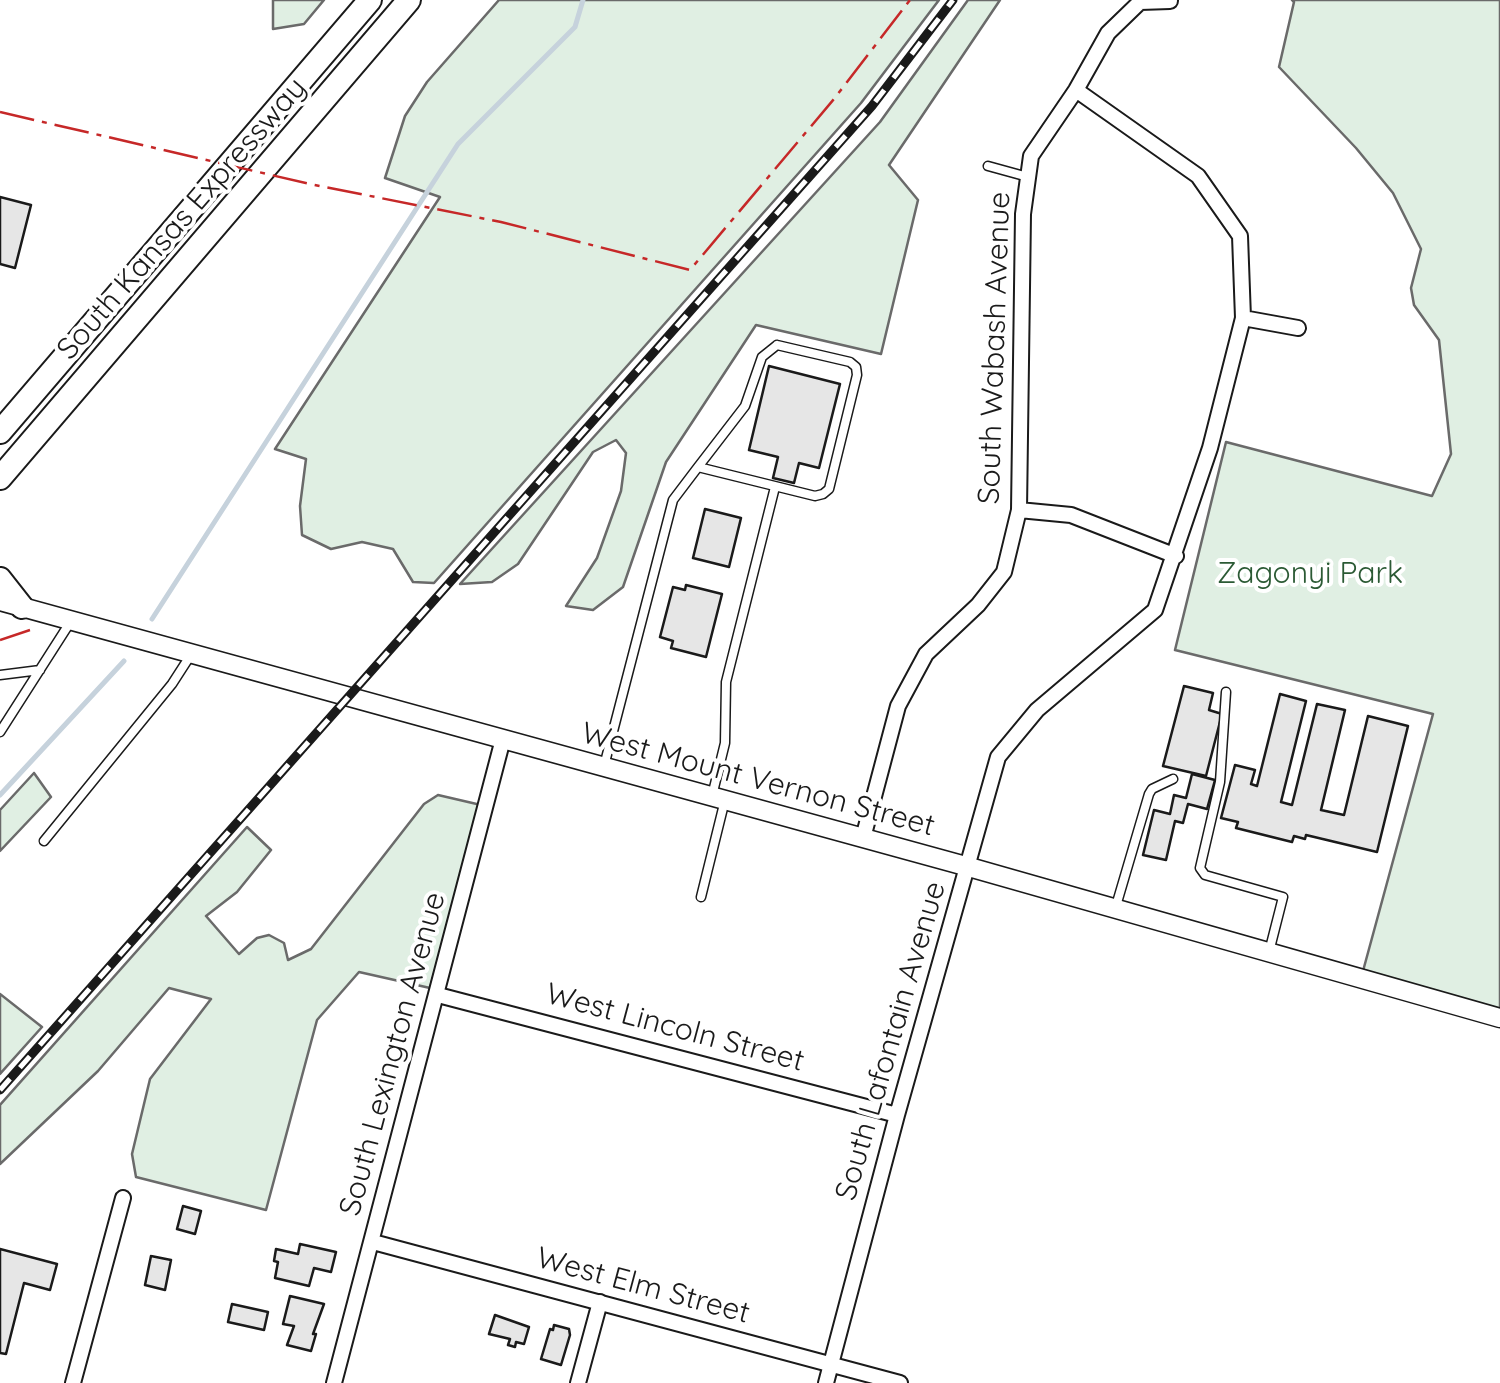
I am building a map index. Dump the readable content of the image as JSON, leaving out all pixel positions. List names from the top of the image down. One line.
{"streets":{"main road":["South Kansas Expressway"],"street":["South Wabash Avenue","West Mount Vernon Street","West Lincoln Street","South Lafontain Avenue","South Lexington Avenue","West Elm Street"]},"crossings":[["South Wabash Avenue","West Mount Vernon Street"],["South Wabash Avenue","South Lafontain Avenue"],["West Mount Vernon Street","South Lafontain Avenue"],["West Mount Vernon Street","South Lexington Avenue"],["West Lincoln Street","South Lafontain Avenue"],["West Lincoln Street","South Lexington Avenue"],["South Lafontain Avenue","West Elm Street"],["South Lexington Avenue","West Elm Street"]],"parks":["Zagonyi Park"]}
